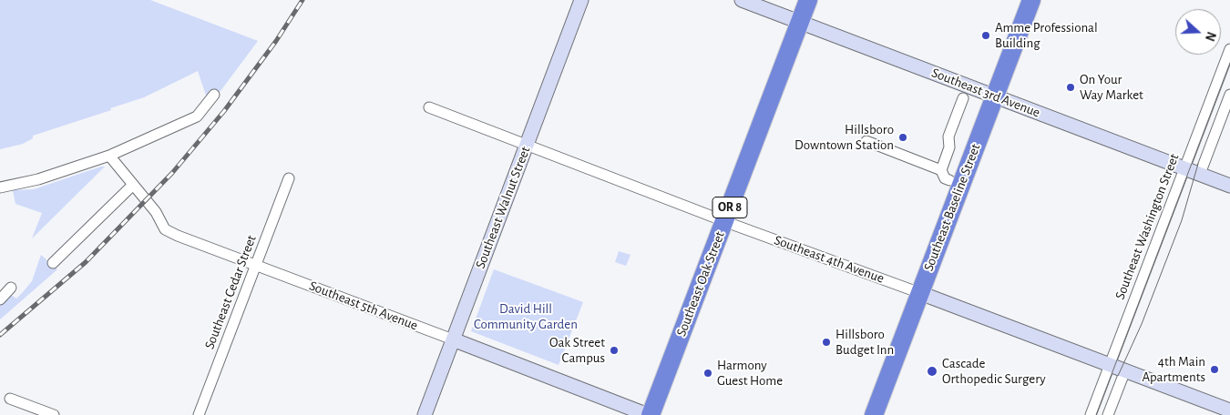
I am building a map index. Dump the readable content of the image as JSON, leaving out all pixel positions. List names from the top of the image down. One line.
{"streets":{"highway":["OR 8","Southeast Baseline Street","Southeast Oak Street"],"street":["Southeast 3rd Avenue","Southeast Walnut Street","Southeast Washington Street","Southeast 4th Avenue","Southeast Cedar Street","Southeast 5th Avenue"]},"crossings":[["Southeast 3rd Avenue","Southeast Baseline Street"],["Southeast 3rd Avenue","Southeast Washington Street"],["Southeast 3rd Avenue","Southeast Oak Street"],["Southeast Walnut Street","Southeast 4th Avenue"],["Southeast Walnut Street","Southeast 5th Avenue"],["Southeast Baseline Street","Southeast 4th Avenue"],["Southeast Washington Street","Southeast 4th Avenue"],["Southeast 4th Avenue","Southeast Oak Street"],["Southeast Oak Street","Southeast 5th Avenue"],["Southeast Cedar Street","Southeast 5th Avenue"]],"parks":["David Hill Community Garden"],"places":["Amme Professional Building","On Your Way Market","Hillsboro Downtown Station","Hillsboro Budget Inn","Oak Street Campus","4th Main Apartments","Cascade Orthopedic Surgery","Harmony Guest Home"],"north":"right"}
